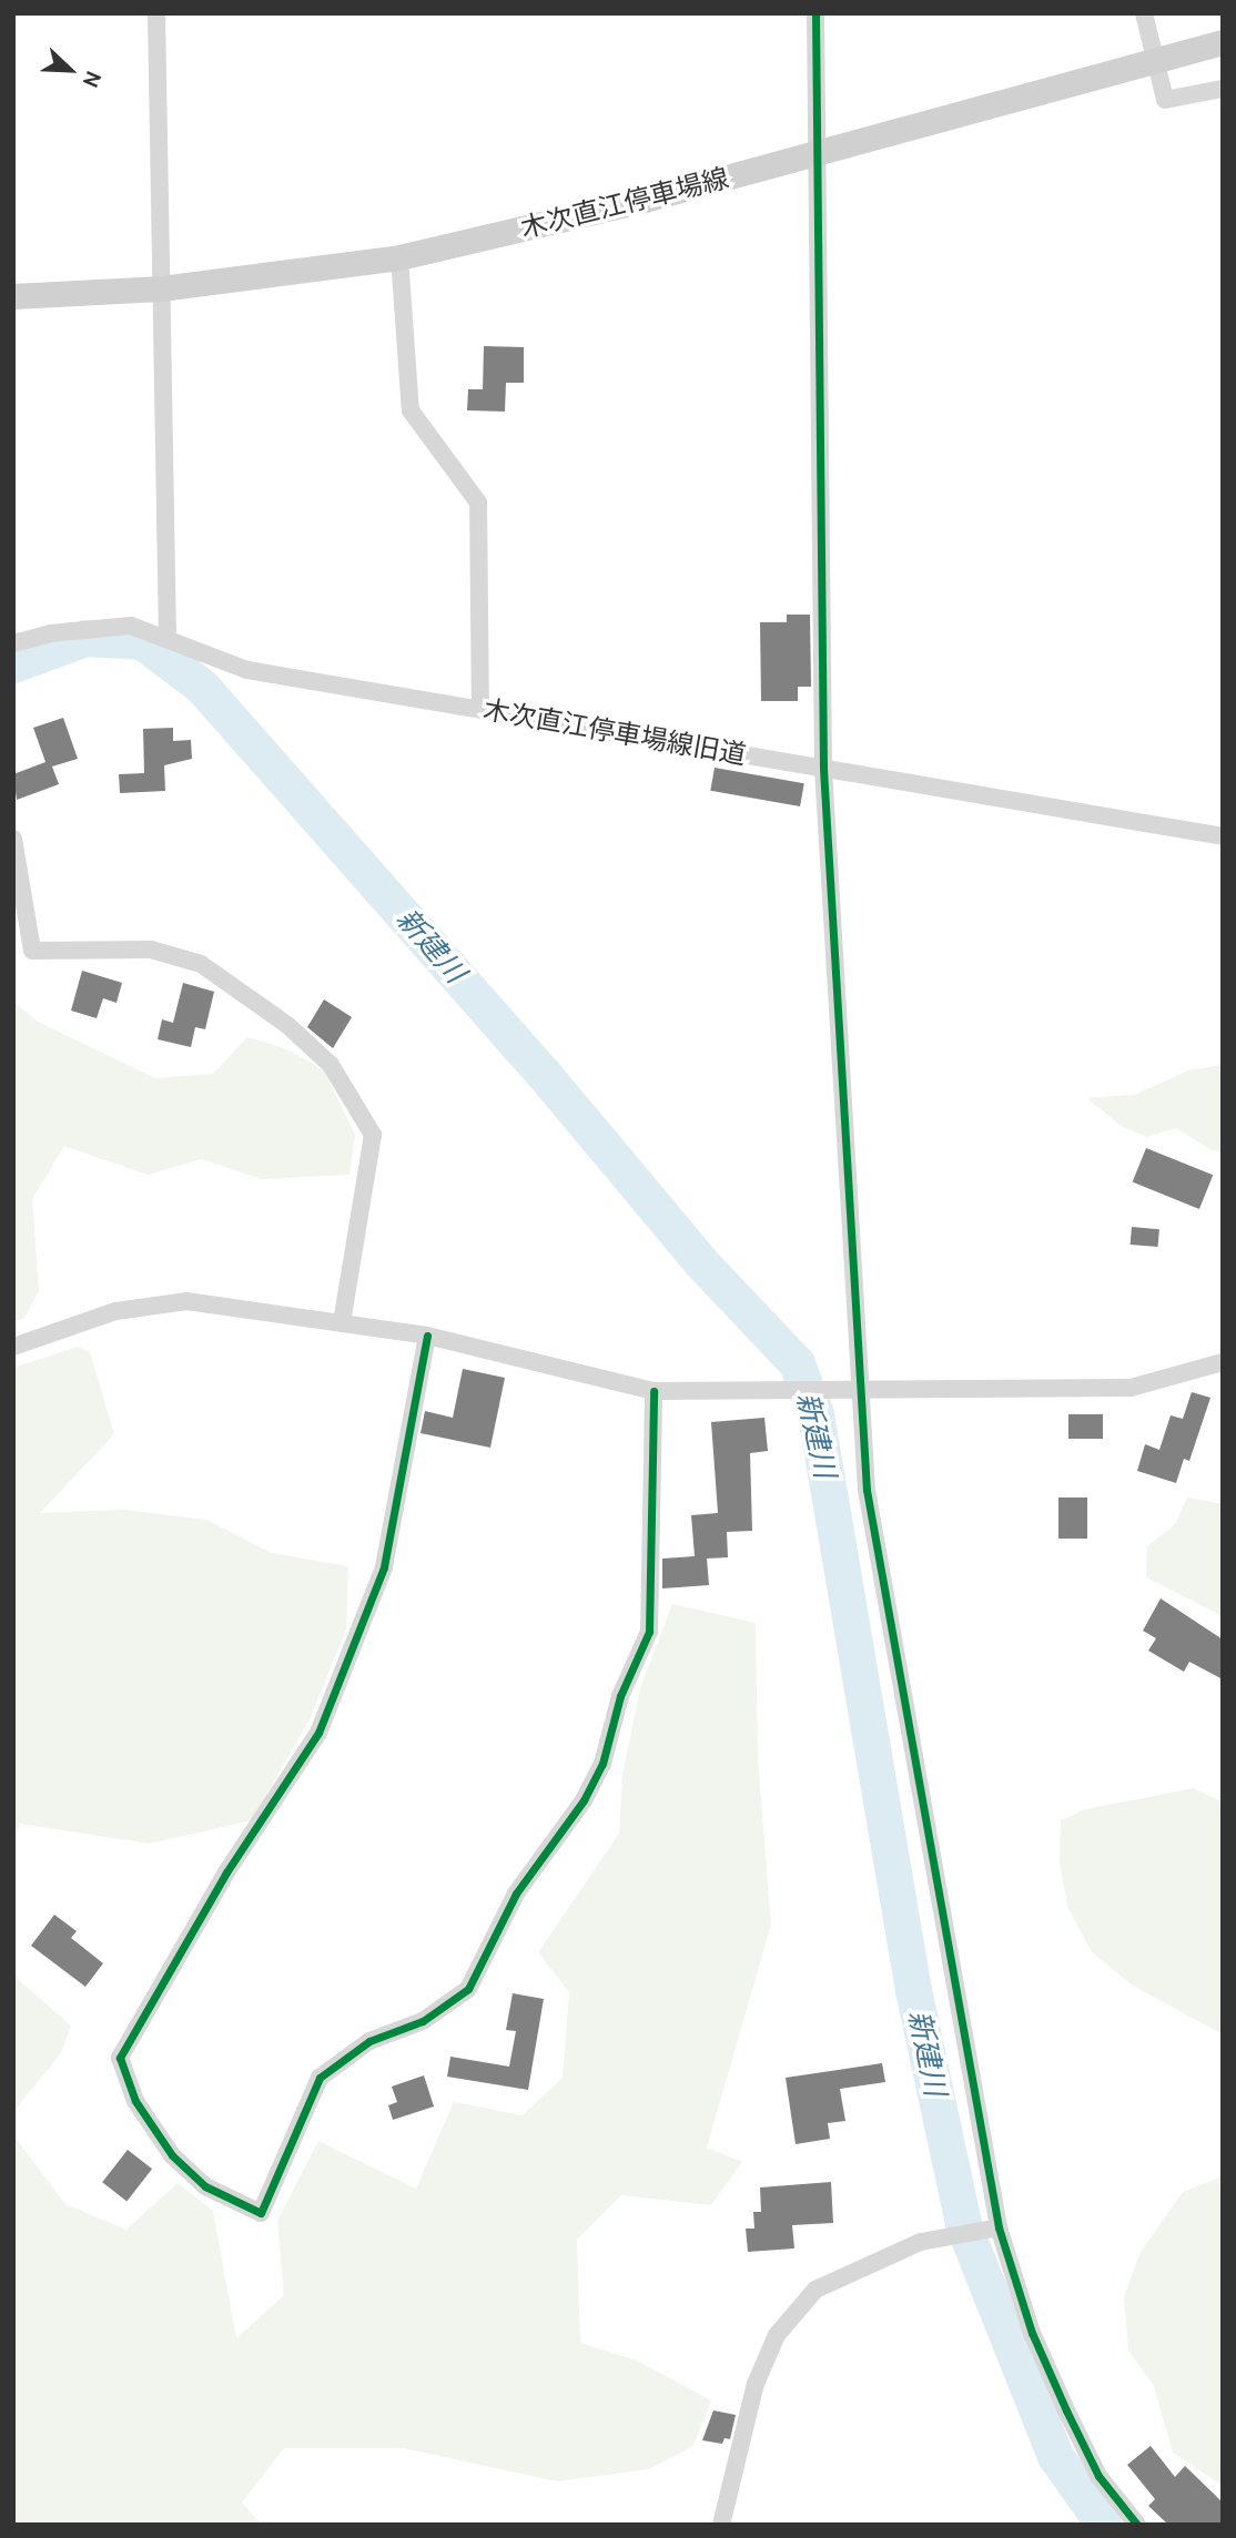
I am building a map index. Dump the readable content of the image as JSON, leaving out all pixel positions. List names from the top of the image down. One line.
{"streets":{"main road":["木次直江停車場線"],"street":["木次直江停車場線旧道"]},"water":["新建川"],"north":"bottom right"}
